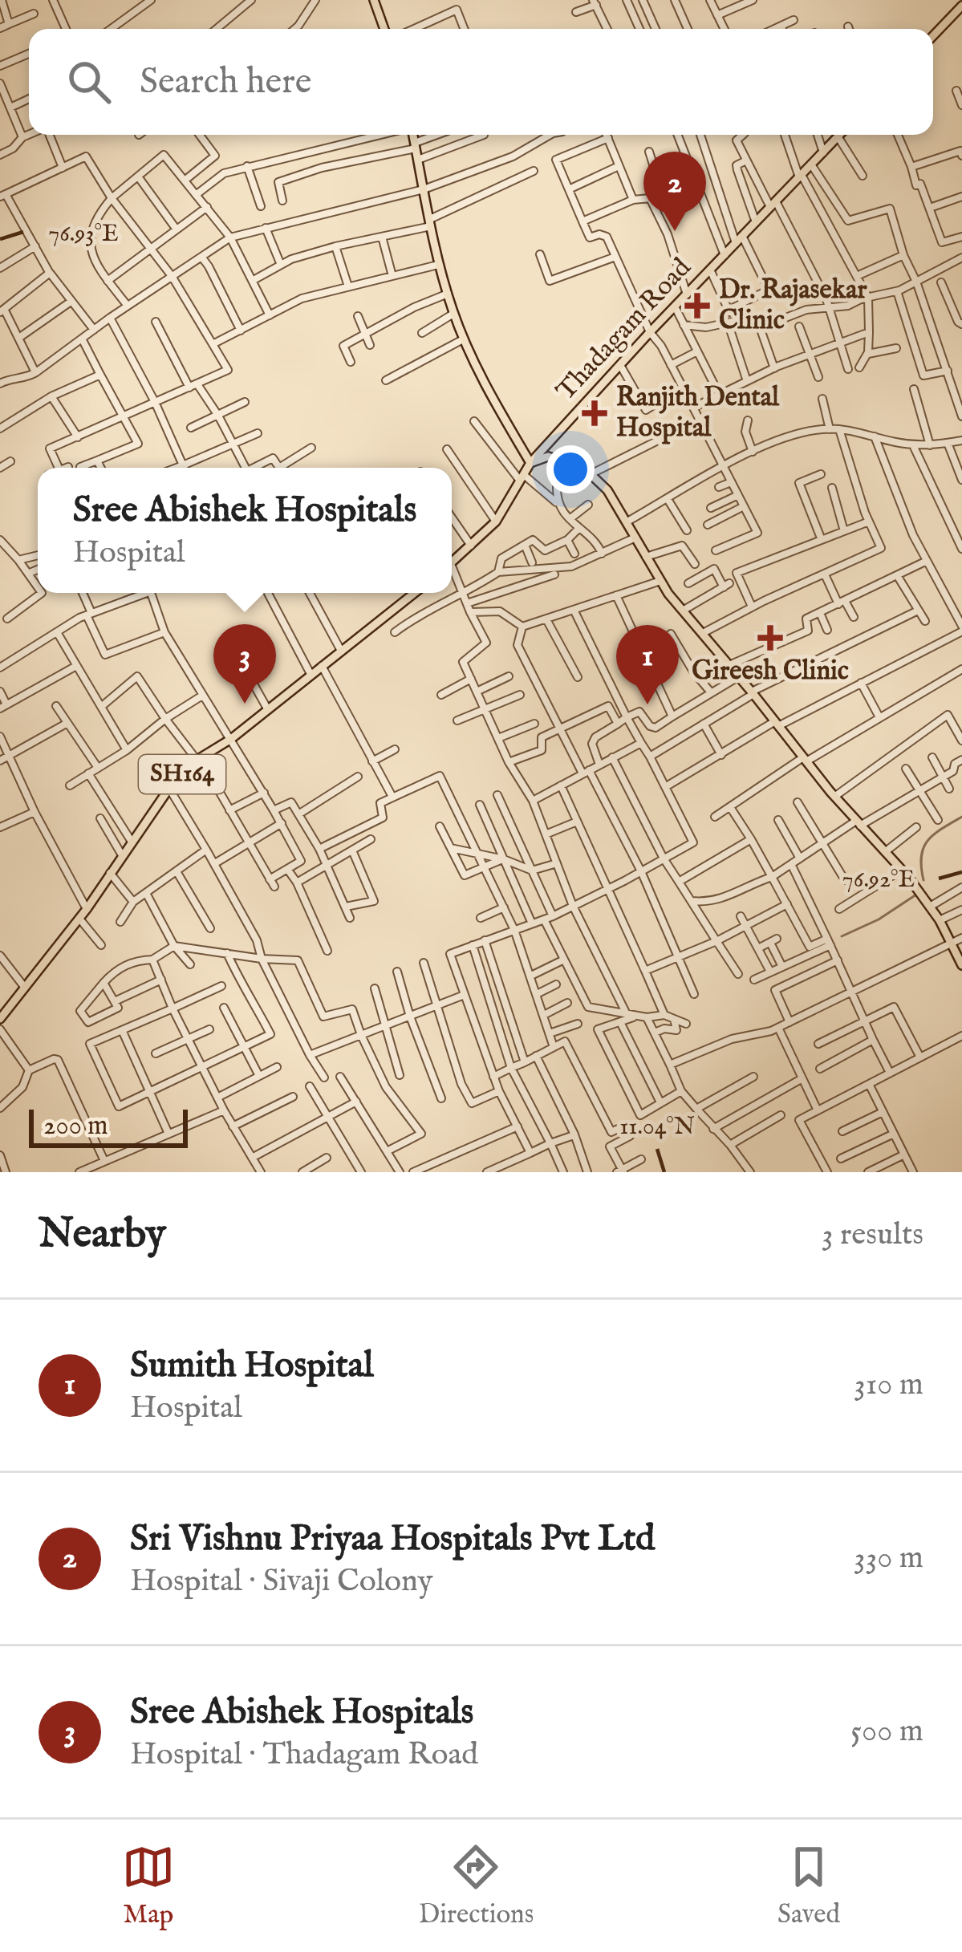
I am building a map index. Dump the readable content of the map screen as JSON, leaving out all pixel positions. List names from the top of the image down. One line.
{"streets":{"main road":["Thadagam Road","SH164"]},"places":{"health":["Dr. Rajasekar Clinic","Ranjith Dental Hospital","Gireesh Clinic"]},"scale_bar":"200 m","page":{"search":"Search here","pins":["2","3","1"],"popup":["Sree Abishek Hospitals","Hospital"],"scale":"200 m","heading":["Nearby","3 results"],"list":[{"mark":"1","name":"Sumith Hospital","note":"Hospital","value":"310 m"},{"mark":"2","name":"Sri Vishnu Priyaa Hospitals Pvt Ltd","note":"Hospital · Sivaji Colony","value":"330 m"},{"mark":"3","name":"Sree Abishek Hospitals","note":"Hospital · Thadagam Road","value":"500 m"}],"nav":["Map","Directions","Saved"]},"coordinates":["76.93°E","76.92°E","11.04°N"]}
